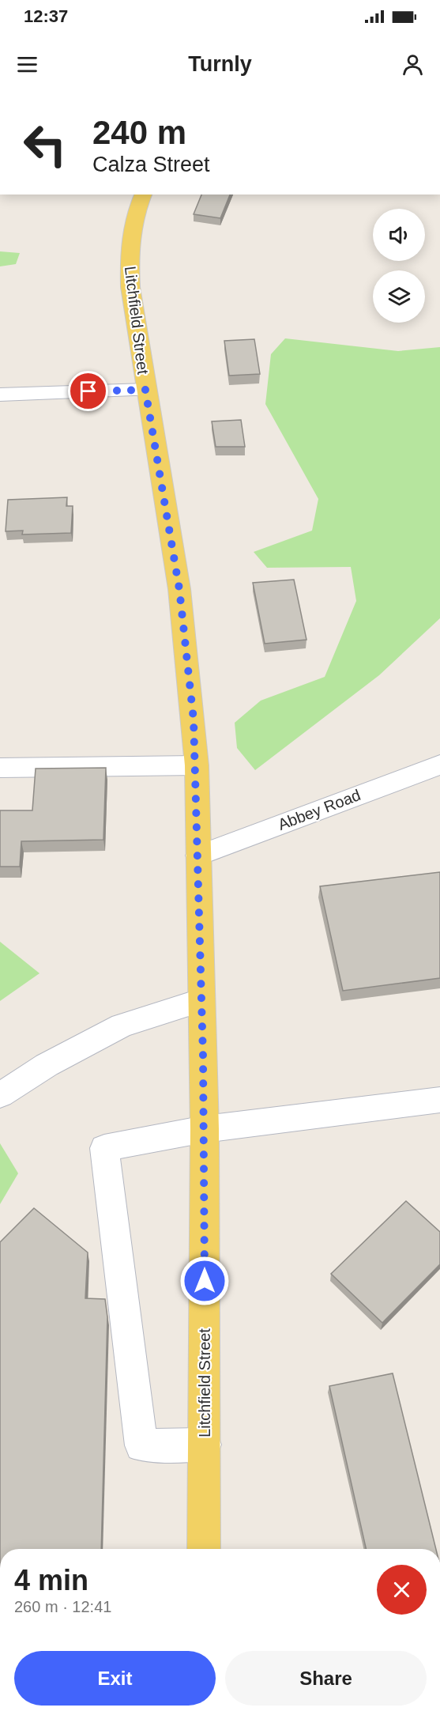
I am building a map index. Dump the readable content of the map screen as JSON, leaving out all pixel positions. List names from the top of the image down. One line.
{"streets":{"main road":["Litchfield Street"],"street":["Abbey Road"]},"crossings":[["Litchfield Street","Abbey Road"]],"page":{"status":"12:37","header":"Turnly","turn":["240 m","Calza Street"],"heading":["4 min","260 m · 12:41"],"buttons":["Exit","Share"]}}
